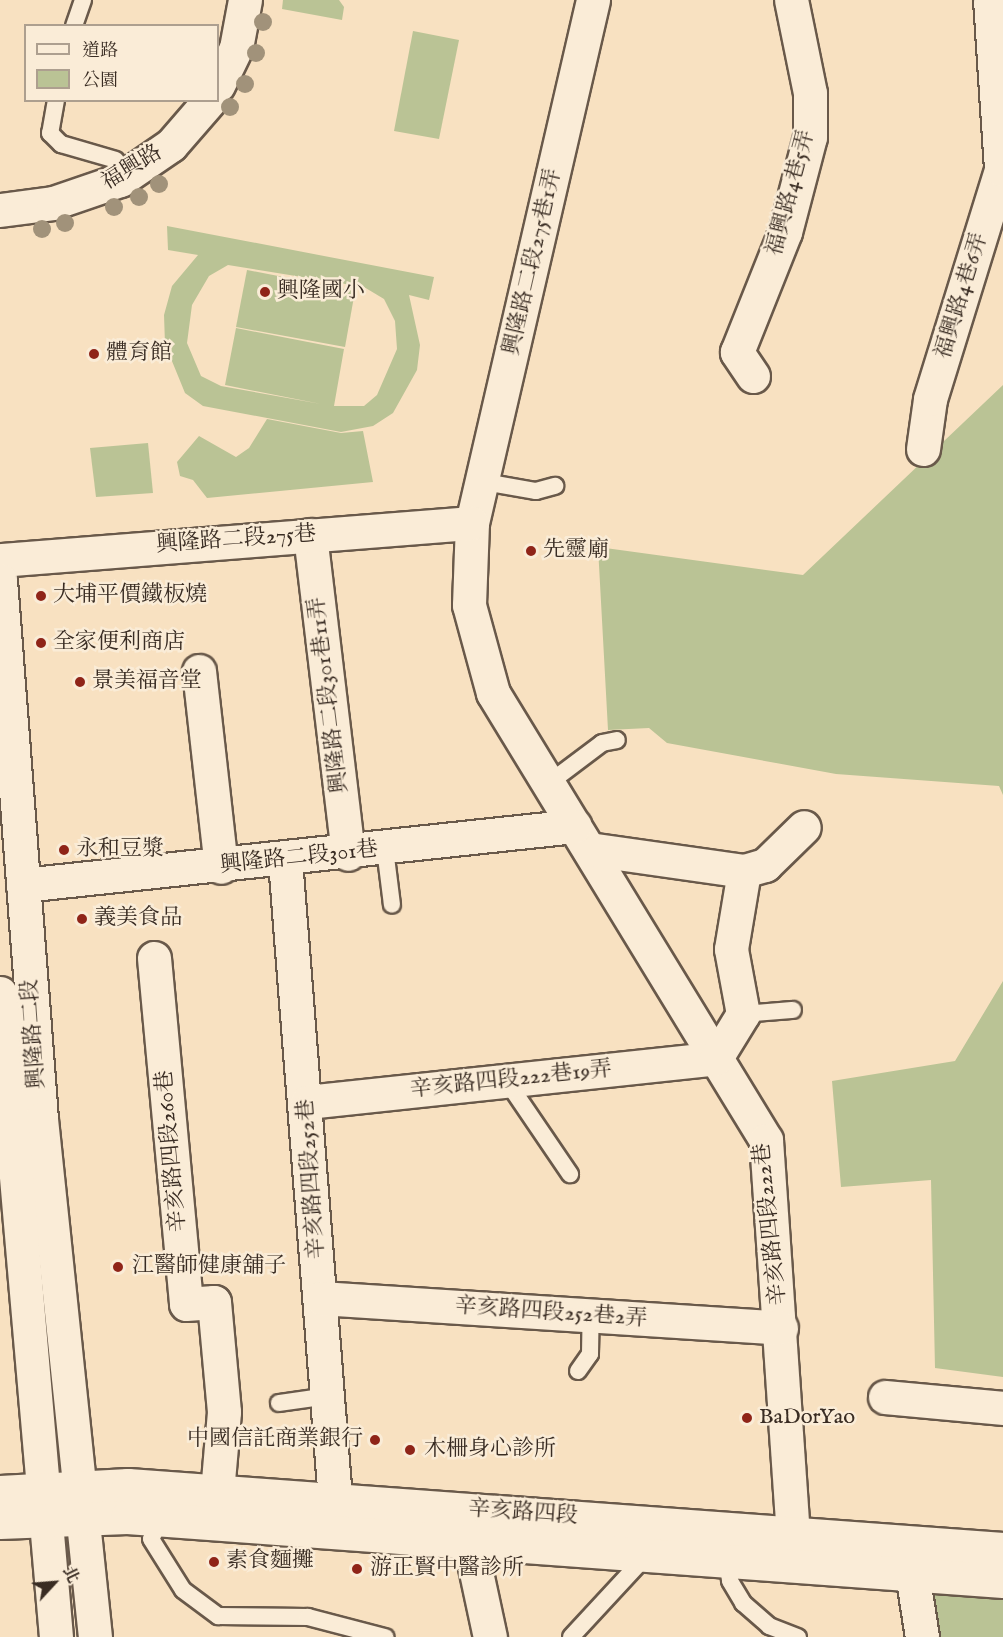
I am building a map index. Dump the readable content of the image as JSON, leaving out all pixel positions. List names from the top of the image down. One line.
{"streets":{"street":["福興路","福興路4巷5弄","興隆路二段275巷1弄","福興路4巷6弄","興隆路二段275巷","興隆路二段301巷11弄","興隆路二段301巷","興隆路二段","辛亥路四段222巷19弄","辛亥路四段260巷","辛亥路四段252巷","辛亥路四段222巷","辛亥路四段252巷2弄","辛亥路四段"]},"crossings":[["興隆路二段275巷1弄","興隆路二段275巷"],["興隆路二段275巷1弄","辛亥路四段222巷"],["興隆路二段275巷","興隆路二段301巷11弄"],["興隆路二段301巷11弄","興隆路二段301巷"],["興隆路二段301巷","興隆路二段"],["興隆路二段301巷","辛亥路四段252巷"],["興隆路二段301巷","辛亥路四段222巷"],["興隆路二段","辛亥路四段"],["辛亥路四段222巷19弄","辛亥路四段252巷"],["辛亥路四段222巷19弄","辛亥路四段222巷"],["辛亥路四段260巷","辛亥路四段"],["辛亥路四段252巷","辛亥路四段252巷2弄"],["辛亥路四段252巷","辛亥路四段"],["辛亥路四段222巷","辛亥路四段252巷2弄"],["辛亥路四段222巷","辛亥路四段"]],"places":["興隆國小","體育館","先靈廟","大埔平價鐵板燒","全家便利商店","景美福音堂","永和豆漿","義美食品","江醫師健康舖子","BaDorYao","中國信託商業銀行","木柵身心診所","素食麵攤","游正賢中醫診所"],"legend":["道路","公園"],"north":"top right"}
